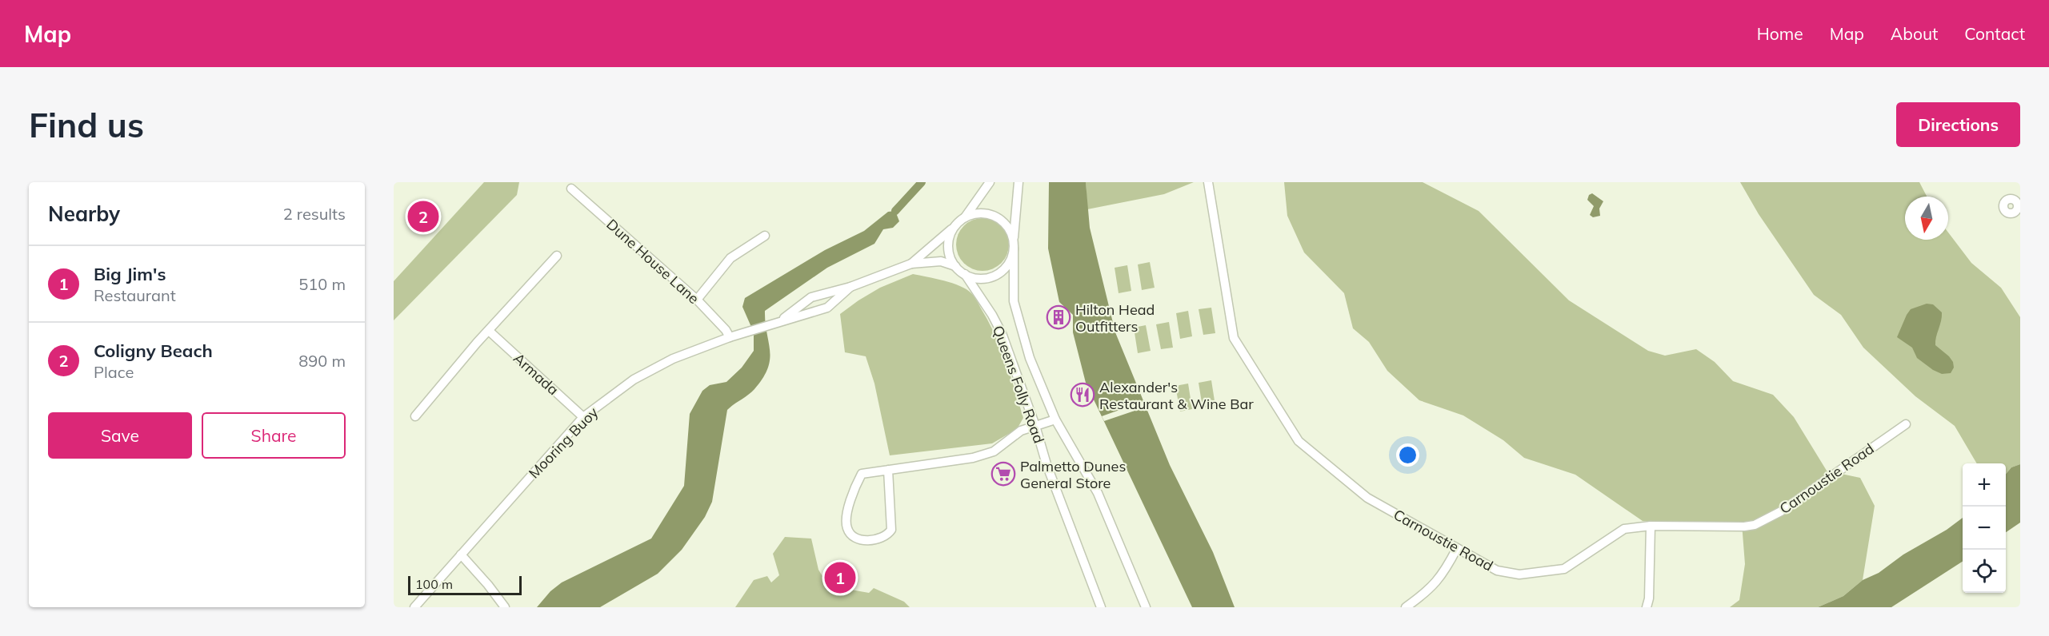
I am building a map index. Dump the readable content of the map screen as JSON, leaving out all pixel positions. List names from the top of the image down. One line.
{"streets":{"street":["Dune House Lane","Armada","Queens Folly Road","Mooring Buoy","Carnoustie Road"]},"crossings":[["Dune House Lane","Mooring Buoy"],["Armada","Mooring Buoy"],["Queens Folly Road","Mooring Buoy"]],"places":{"building":["Hilton Head Outfitters"],"restaurant":["Alexander's Restaurant & Wine Bar"],"supermarket":["Palmetto Dunes General Store"]},"scale_bar":"100 m","north":"bottom","page":{"header":"Map","nav":["Home","Map","About","Contact"],"buttons":["Directions",["Save","Share"]],"title":"Find us","heading":["Nearby","2 results"],"pins":["2","1"],"list":[{"mark":"1","name":"Big Jim's","note":"Restaurant","value":"510 m"},{"mark":"2","name":"Coligny Beach","note":"Place","value":"890 m"}],"map_buttons":["+","−"],"scale":"100 m"}}
